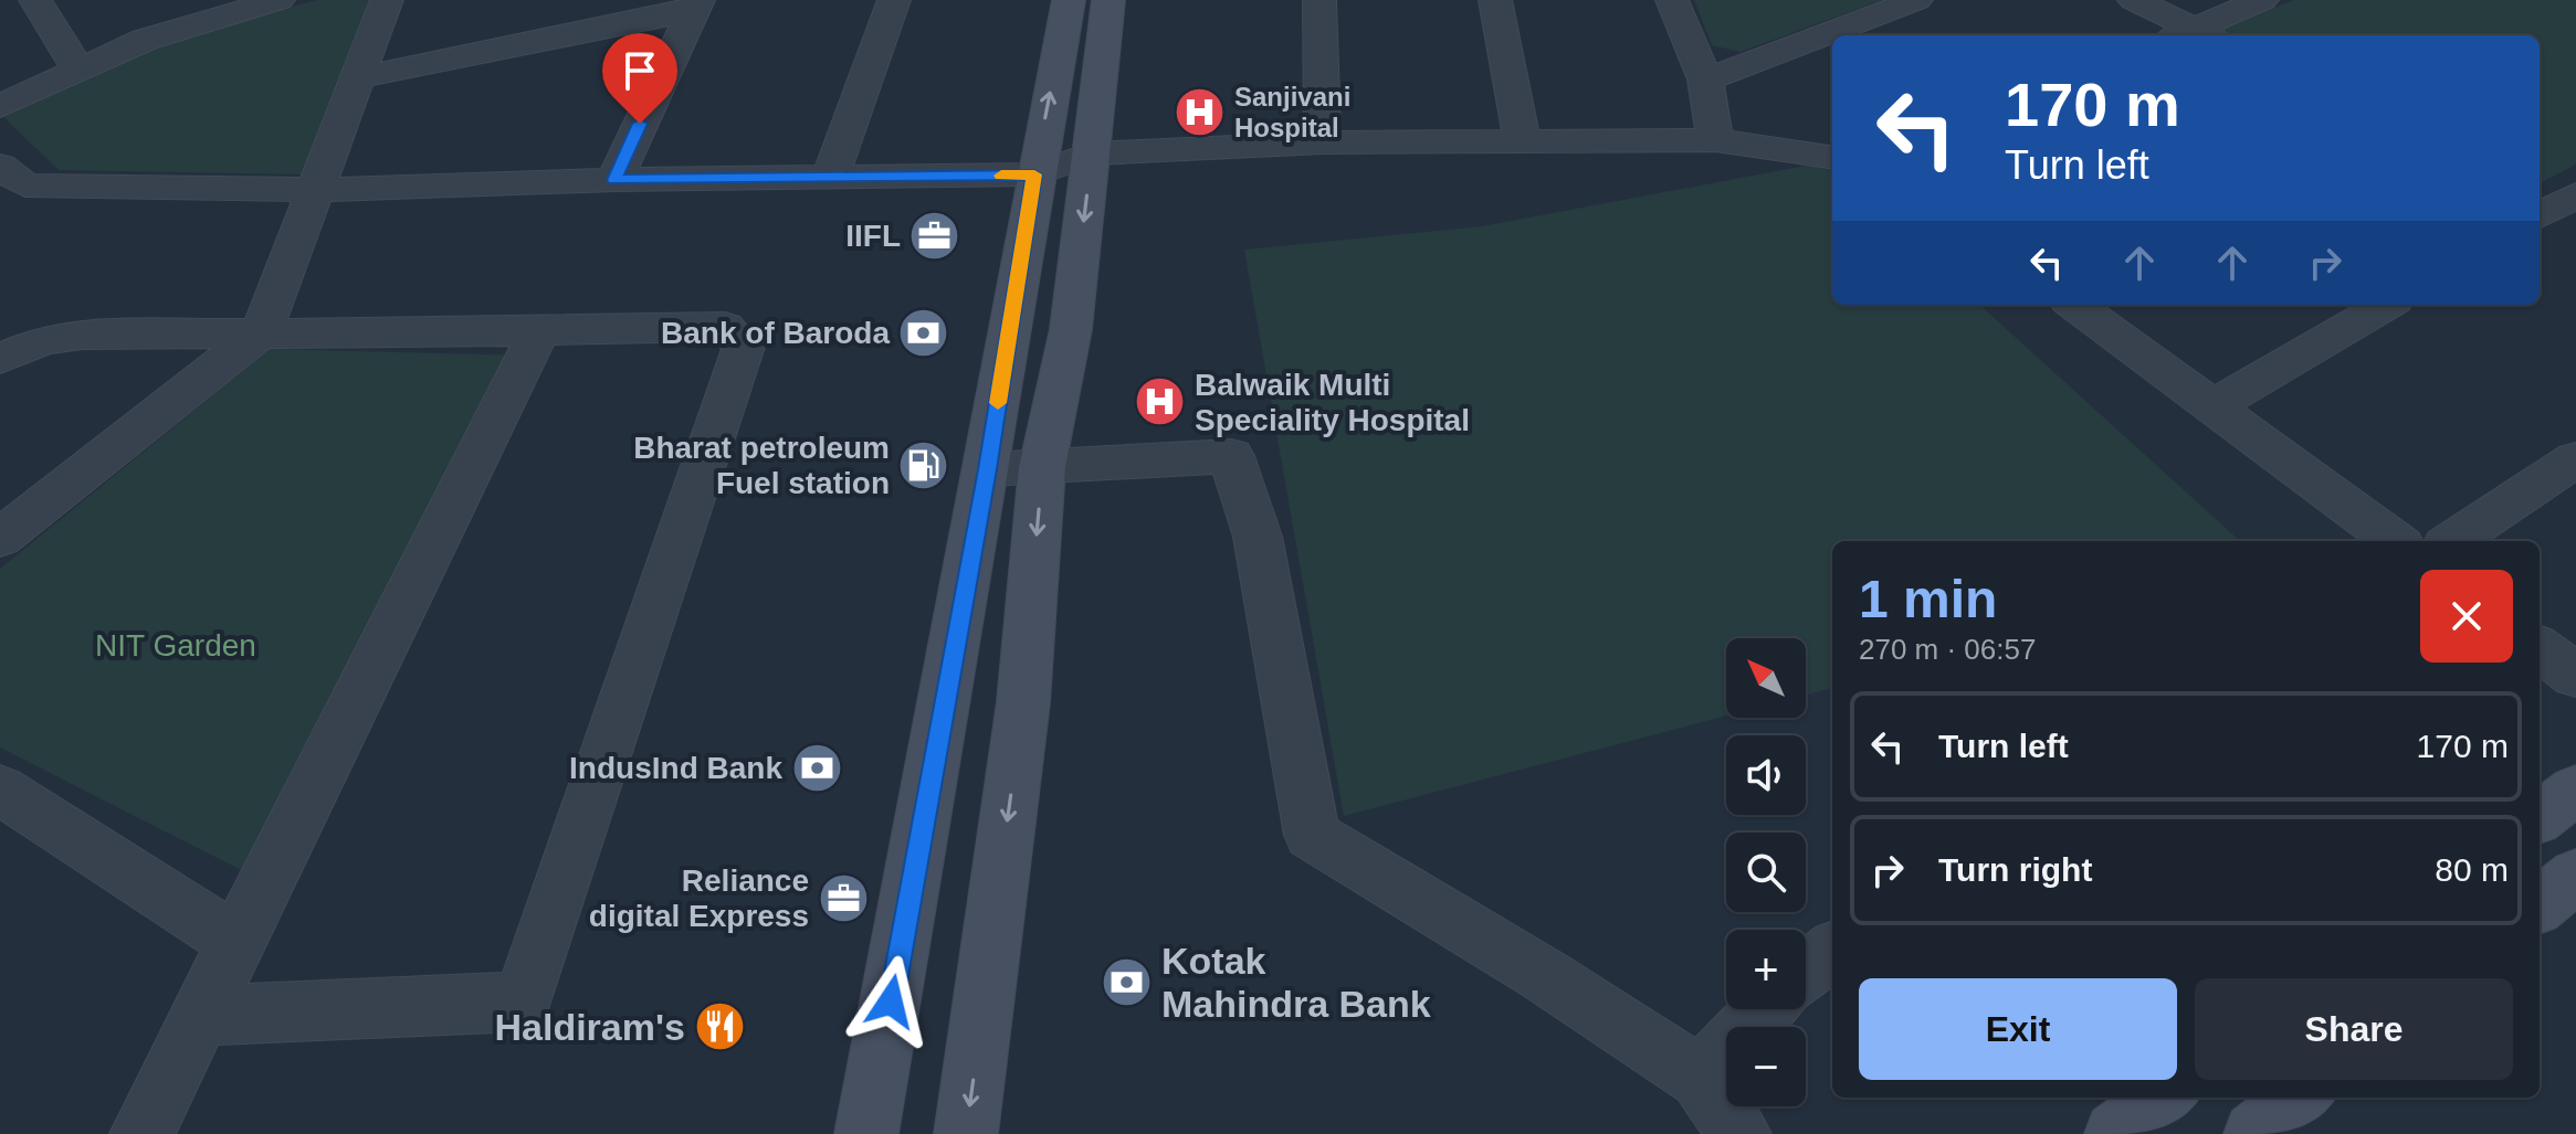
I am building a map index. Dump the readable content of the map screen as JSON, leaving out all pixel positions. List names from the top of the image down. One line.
{"parks":["NIT Garden"],"places":{"hospital":["Sanjivani Hospital","Balwaik Multi Speciality Hospital"],"office":["IIFL","Reliance digital Express"],"bank":["Bank of Baroda","IndusInd Bank","Kotak Mahindra Bank"],"fuel station":["Bharat petroleum Fuel station"],"restaurant":["Haldiram's"]},"north":"top left","page":{"turn":["170 m","Turn left"],"heading":["1 min","270 m · 06:57"],"map_buttons":["+","−"],"list":[{"name":"Turn left","value":"170 m"},{"name":"Turn right","value":"80 m"}],"buttons":["Exit","Share"]}}
